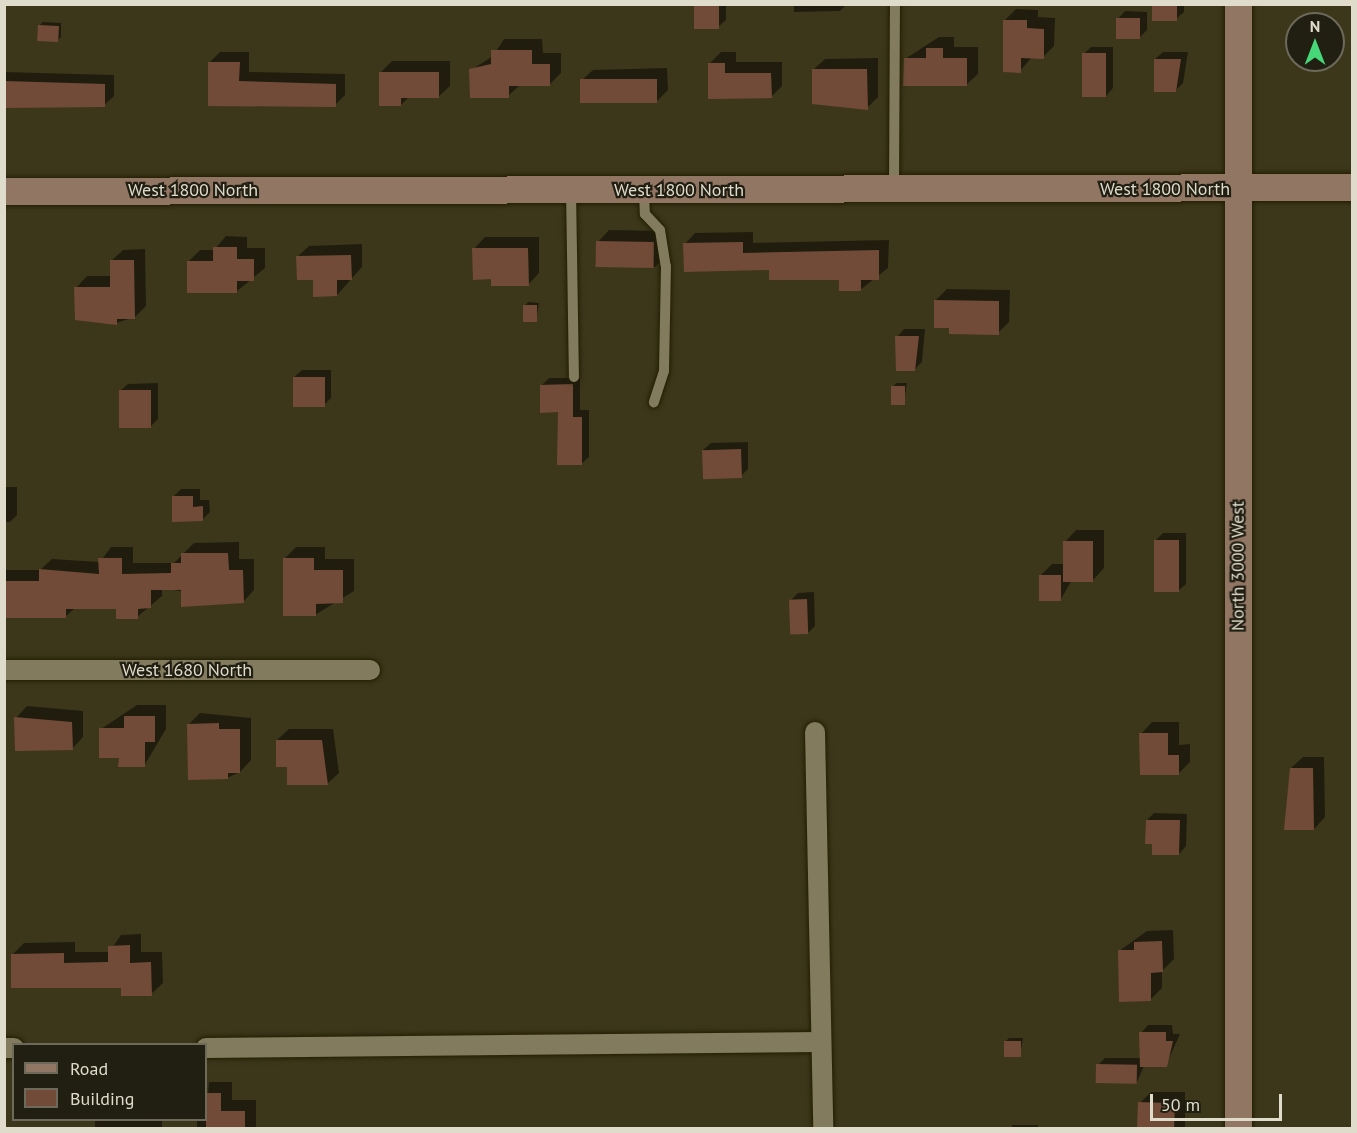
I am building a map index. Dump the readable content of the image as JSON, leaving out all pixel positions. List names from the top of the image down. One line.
{"streets":{"main road":["West 1800 North","North 3000 West"],"street":["West 1680 North"]},"crossings":[["West 1800 North","North 3000 West"]],"legend":["Road","Building"],"scale_bar":"50 m","north":"top"}
